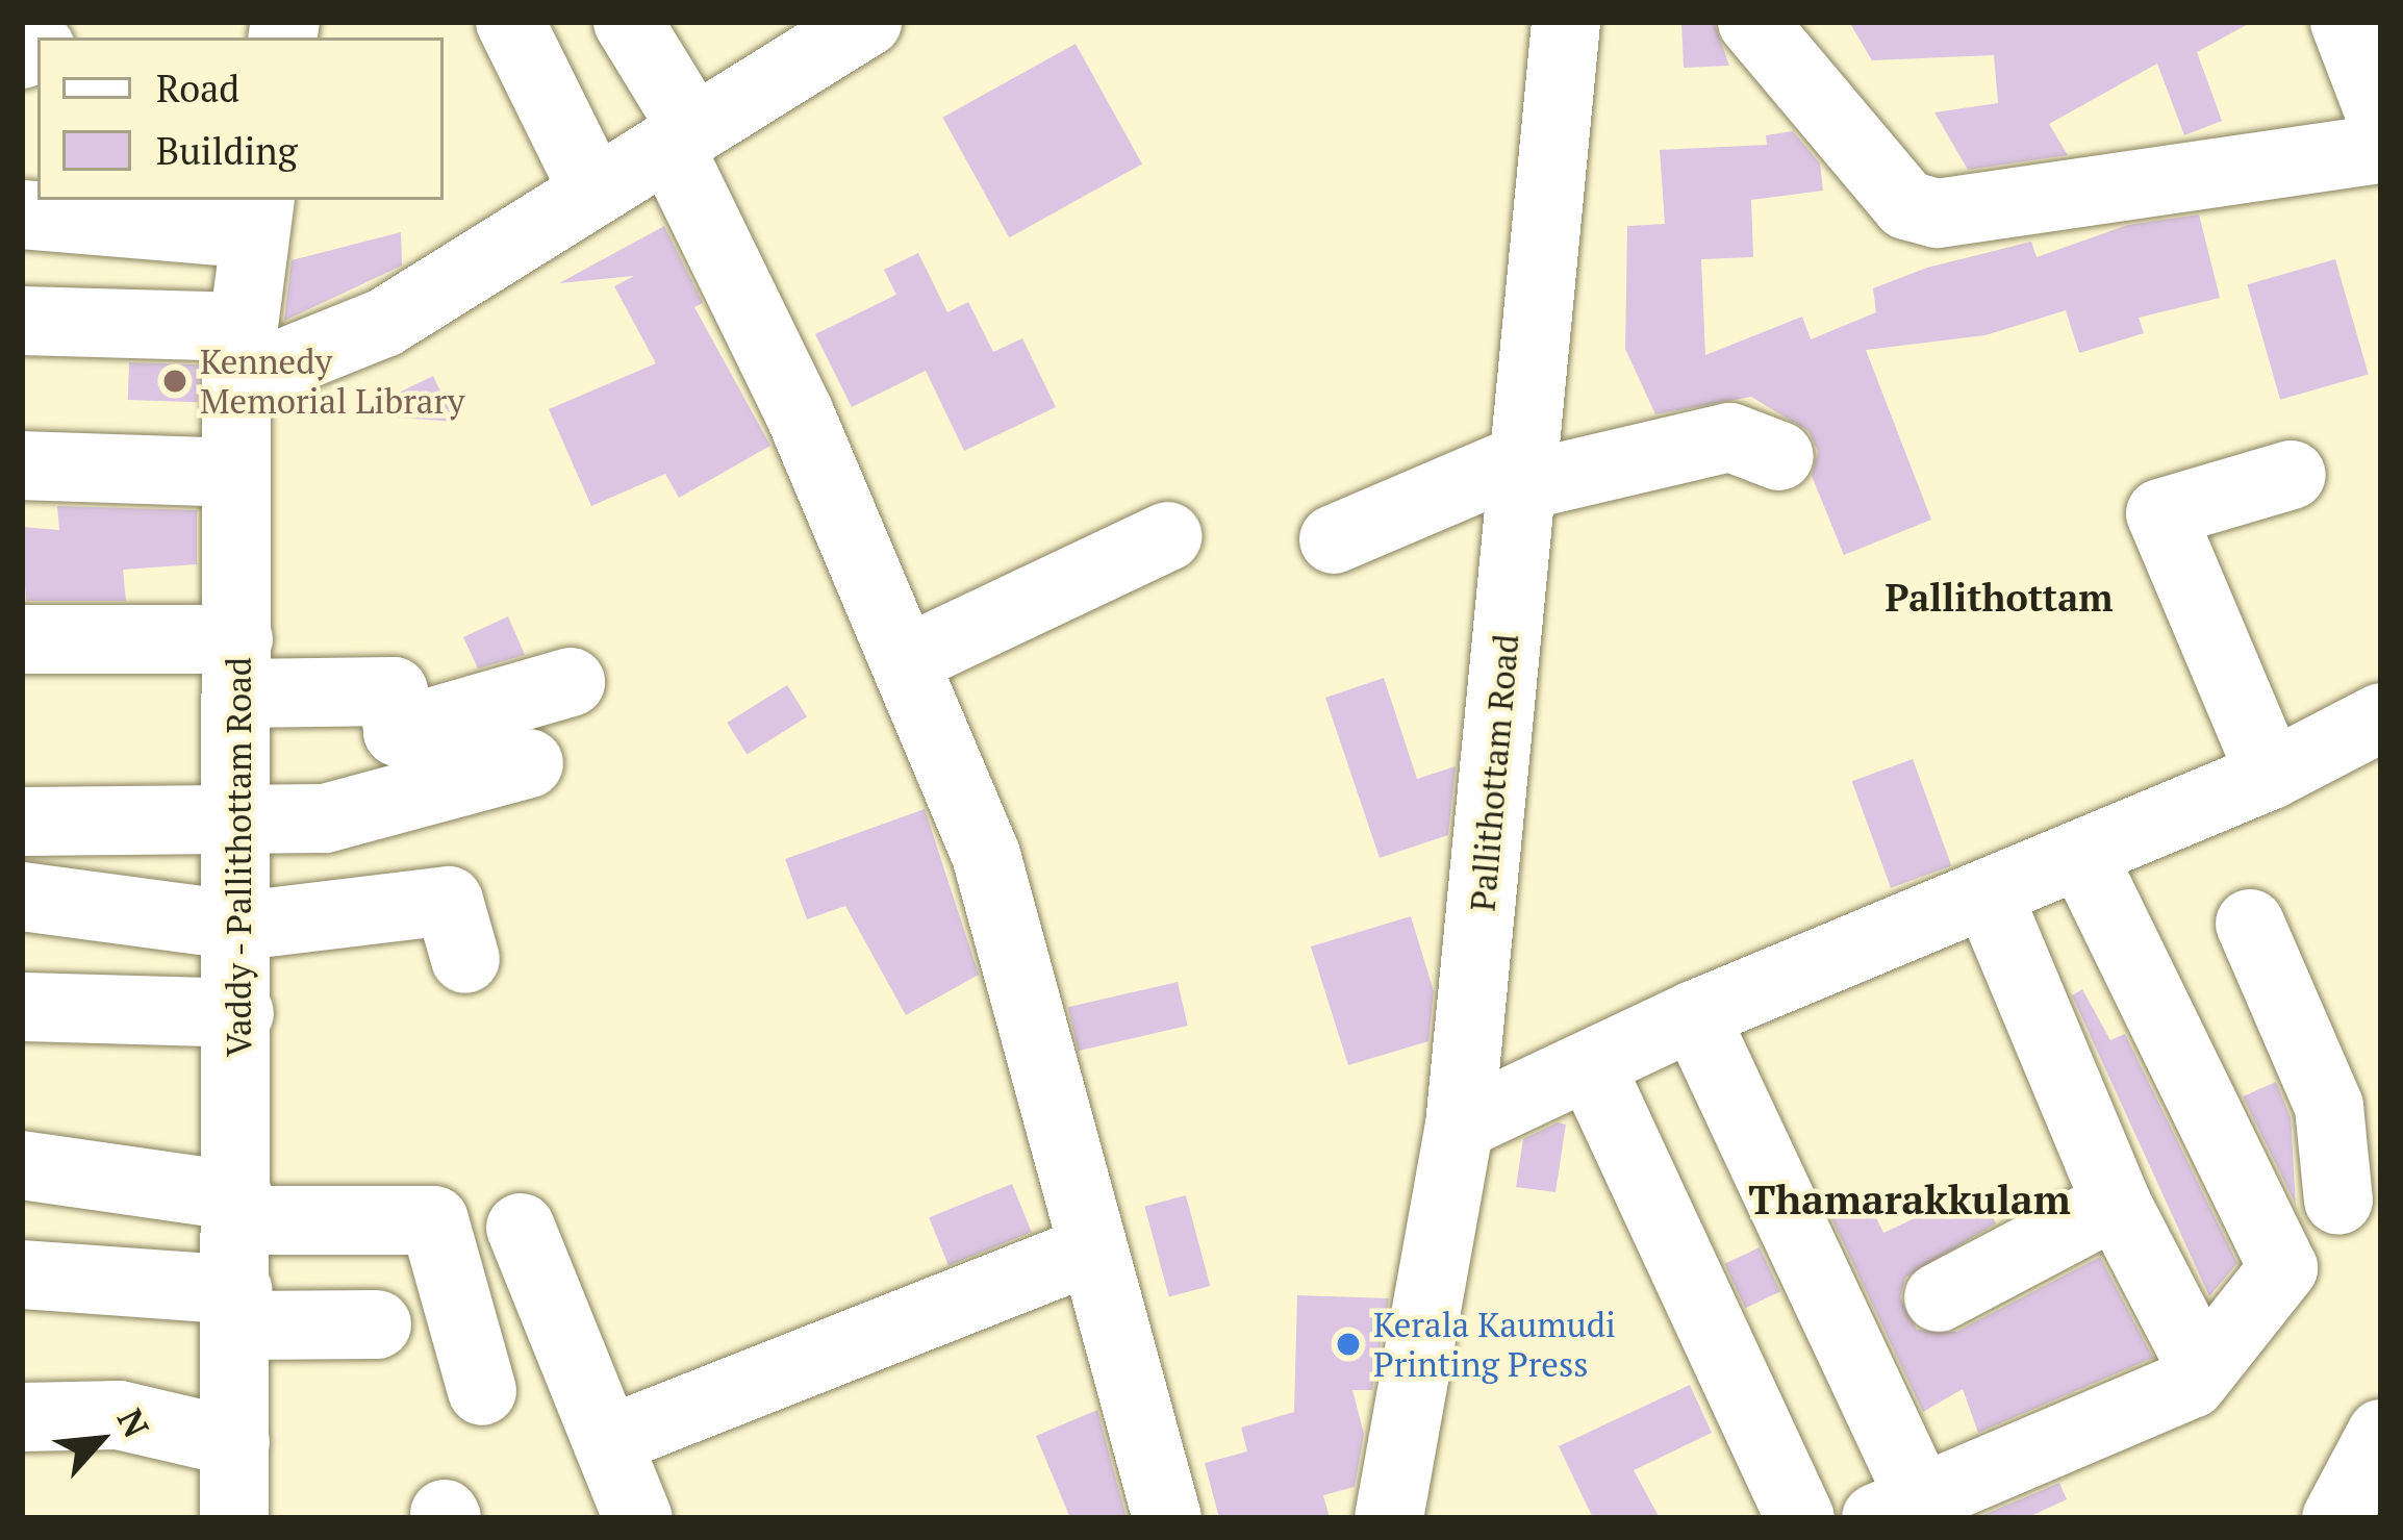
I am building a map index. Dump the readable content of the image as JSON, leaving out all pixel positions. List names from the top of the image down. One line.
{"streets":{"street":["Pallithottam Road","Vaddy - Pallithottam Road"]},"districts":["Pallithottam","Thamarakkulam"],"places":["Kennedy Memorial Library","Kerala Kaumudi Printing Press"],"legend":["Road","Building"],"north":"top right"}
